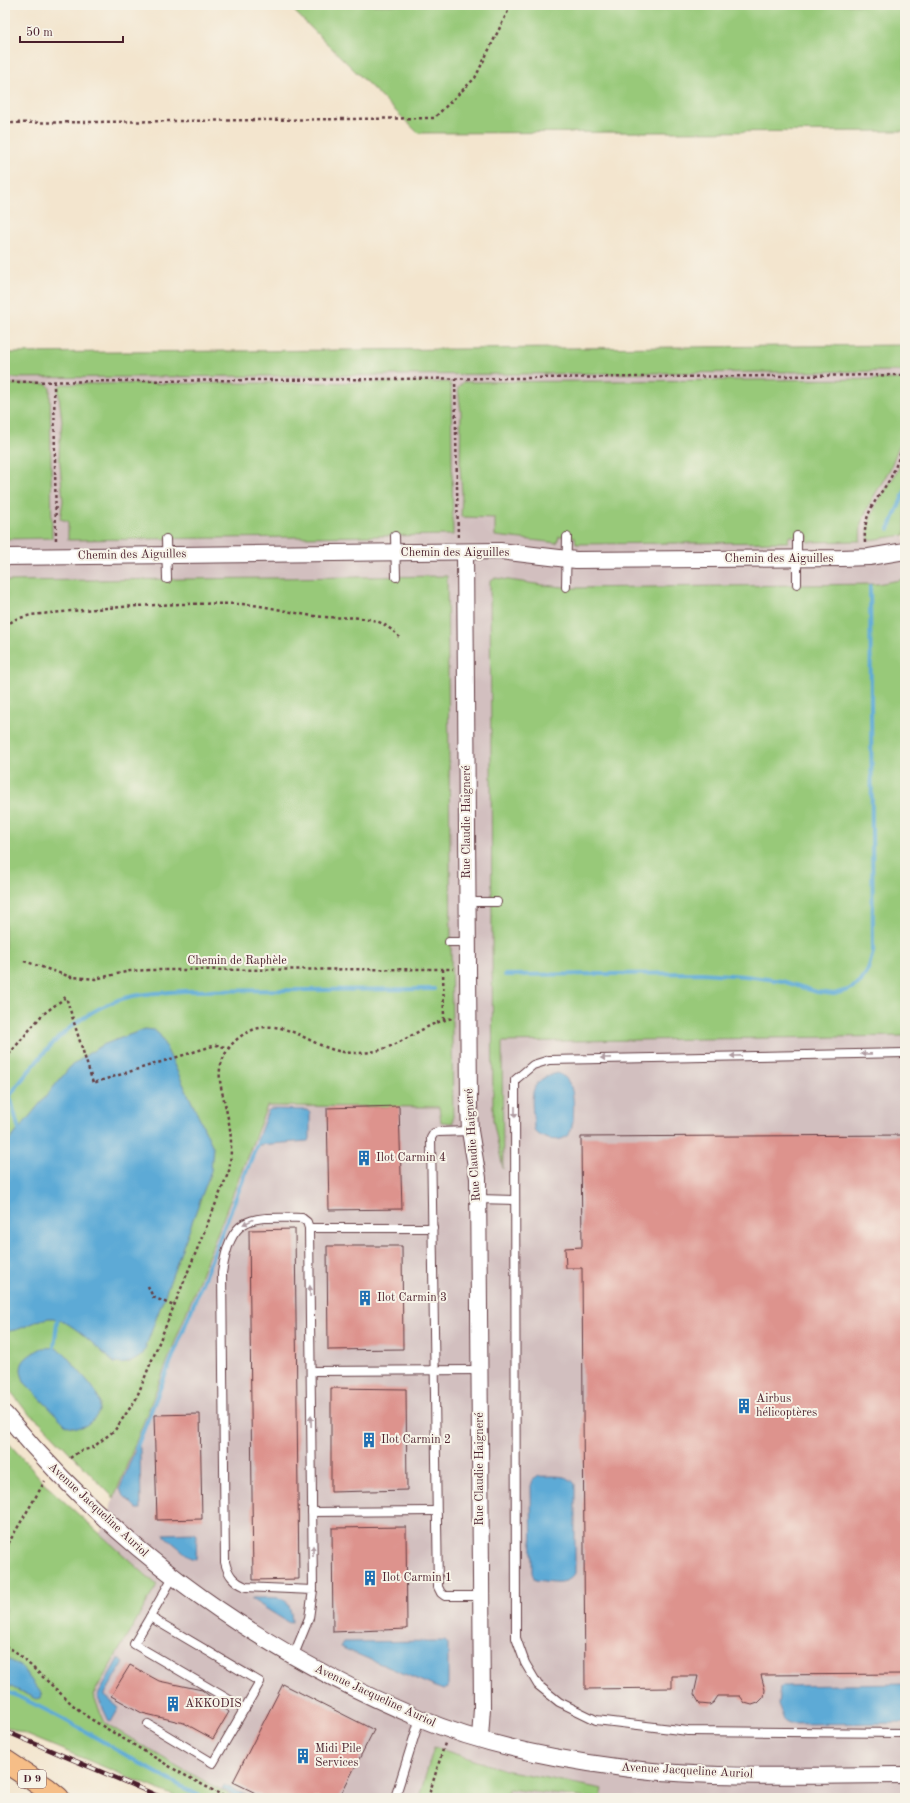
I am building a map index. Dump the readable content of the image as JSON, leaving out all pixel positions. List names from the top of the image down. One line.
{"streets":{"main road":["D 9"],"street":["Chemin des Aiguilles","Rue Claudie Haigneré","Avenue Jacqueline Auriol"],"path":["Chemin de Raphèle"]},"crossings":[["Chemin des Aiguilles","Rue Claudie Haigneré"],["Rue Claudie Haigneré","Avenue Jacqueline Auriol"]],"places":{"building":["Ilot Carmin 4","Ilot Carmin 3","Airbus hélicoptères","Ilot Carmin 2","Ilot Carmin 1","AKKODIS","Midi Pile Services"]},"scale_bar":"50 m"}
